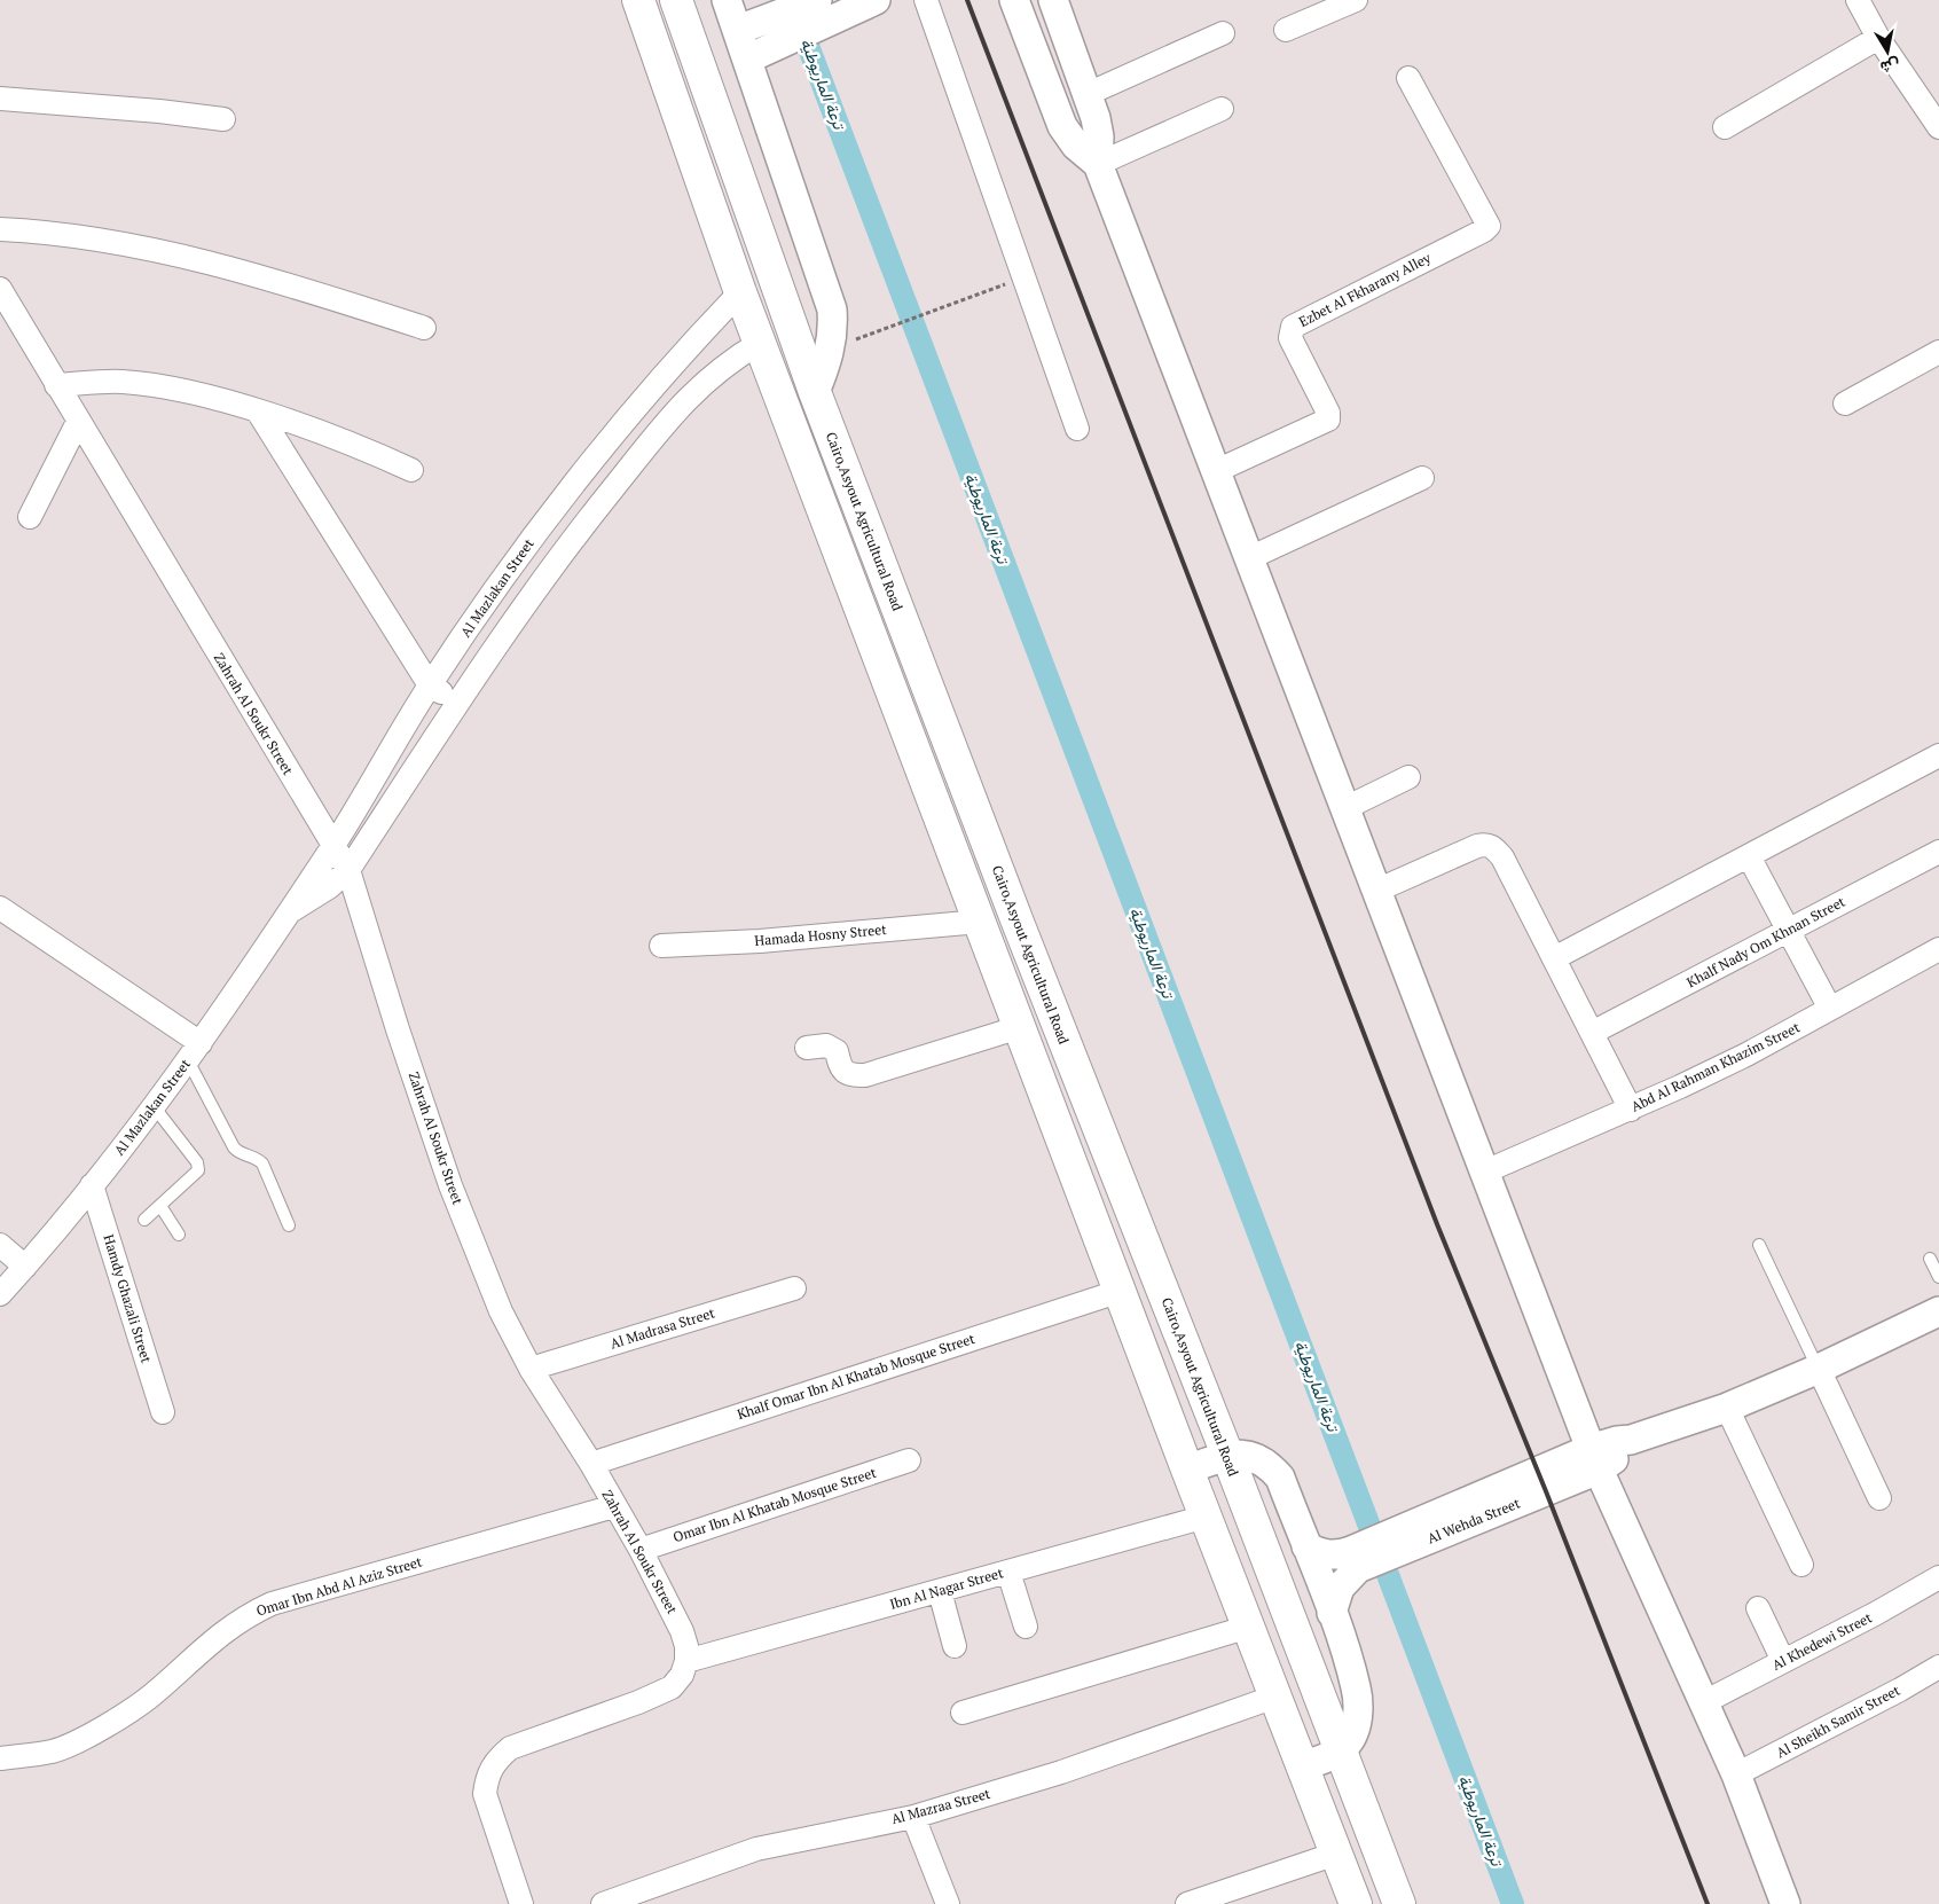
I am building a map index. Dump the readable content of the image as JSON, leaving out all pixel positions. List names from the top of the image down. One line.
{"streets":{"highway":["Cairo,Asyout Agricultural Road"],"street":["Ezbet Al Fkharany Alley","Al Mazlakan Street","Zahrah Al Soukr Street","Hamada Hosny Street","Khalf Nady Om Khnan Street","Abd Al Rahman Khazim Street","Hamdy Ghazali Street","Al Madrasa Street","Khalf Omar Ibn Al Khatab Mosque Street","Omar Ibn Al Khatab Mosque Street","Al Wehda Street","Omar Ibn Abd Al Aziz Street","Ibn Al Nagar Street","Al Khedewi Street","Al Sheikh Samir Street","Al Mazraa Street"]},"crossings":[["Al Mazlakan Street","Zahrah Al Soukr Street"],["Al Mazlakan Street","Hamdy Ghazali Street"],["Zahrah Al Soukr Street","Al Madrasa Street"],["Zahrah Al Soukr Street","Khalf Omar Ibn Al Khatab Mosque Street"],["Zahrah Al Soukr Street","Omar Ibn Al Khatab Mosque Street"],["Zahrah Al Soukr Street","Omar Ibn Abd Al Aziz Street"],["Zahrah Al Soukr Street","Ibn Al Nagar Street"]],"water":["ترعة الماريوطية"],"north":"bottom"}
